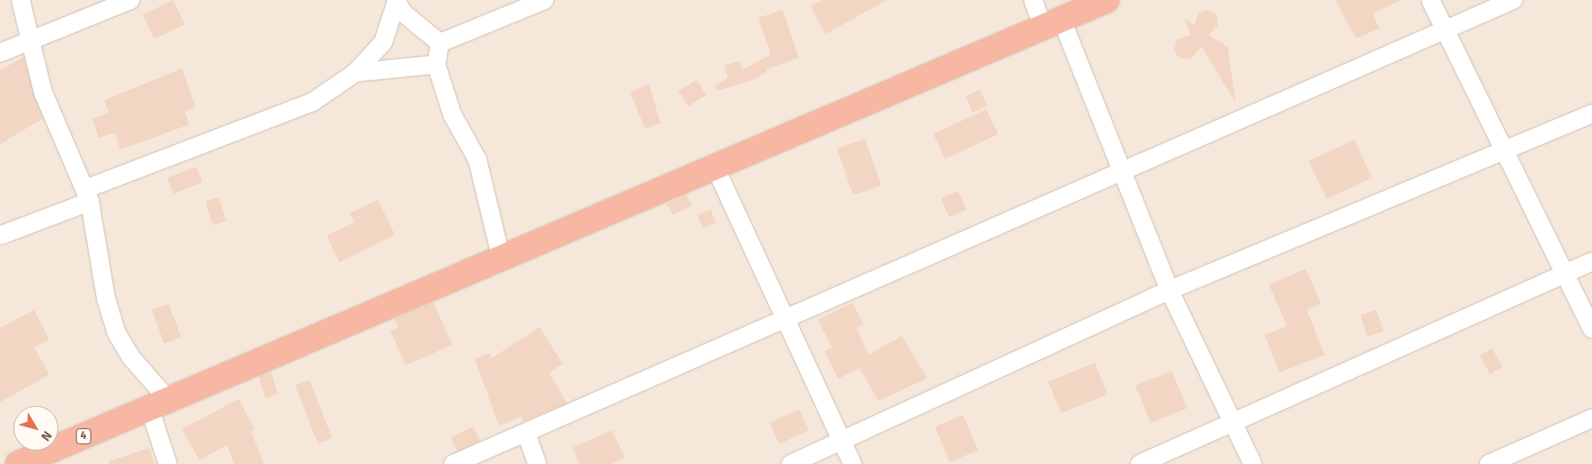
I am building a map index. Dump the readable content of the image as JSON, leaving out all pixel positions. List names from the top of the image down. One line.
{"streets":{"highway":["4"]},"north":"bottom right"}
